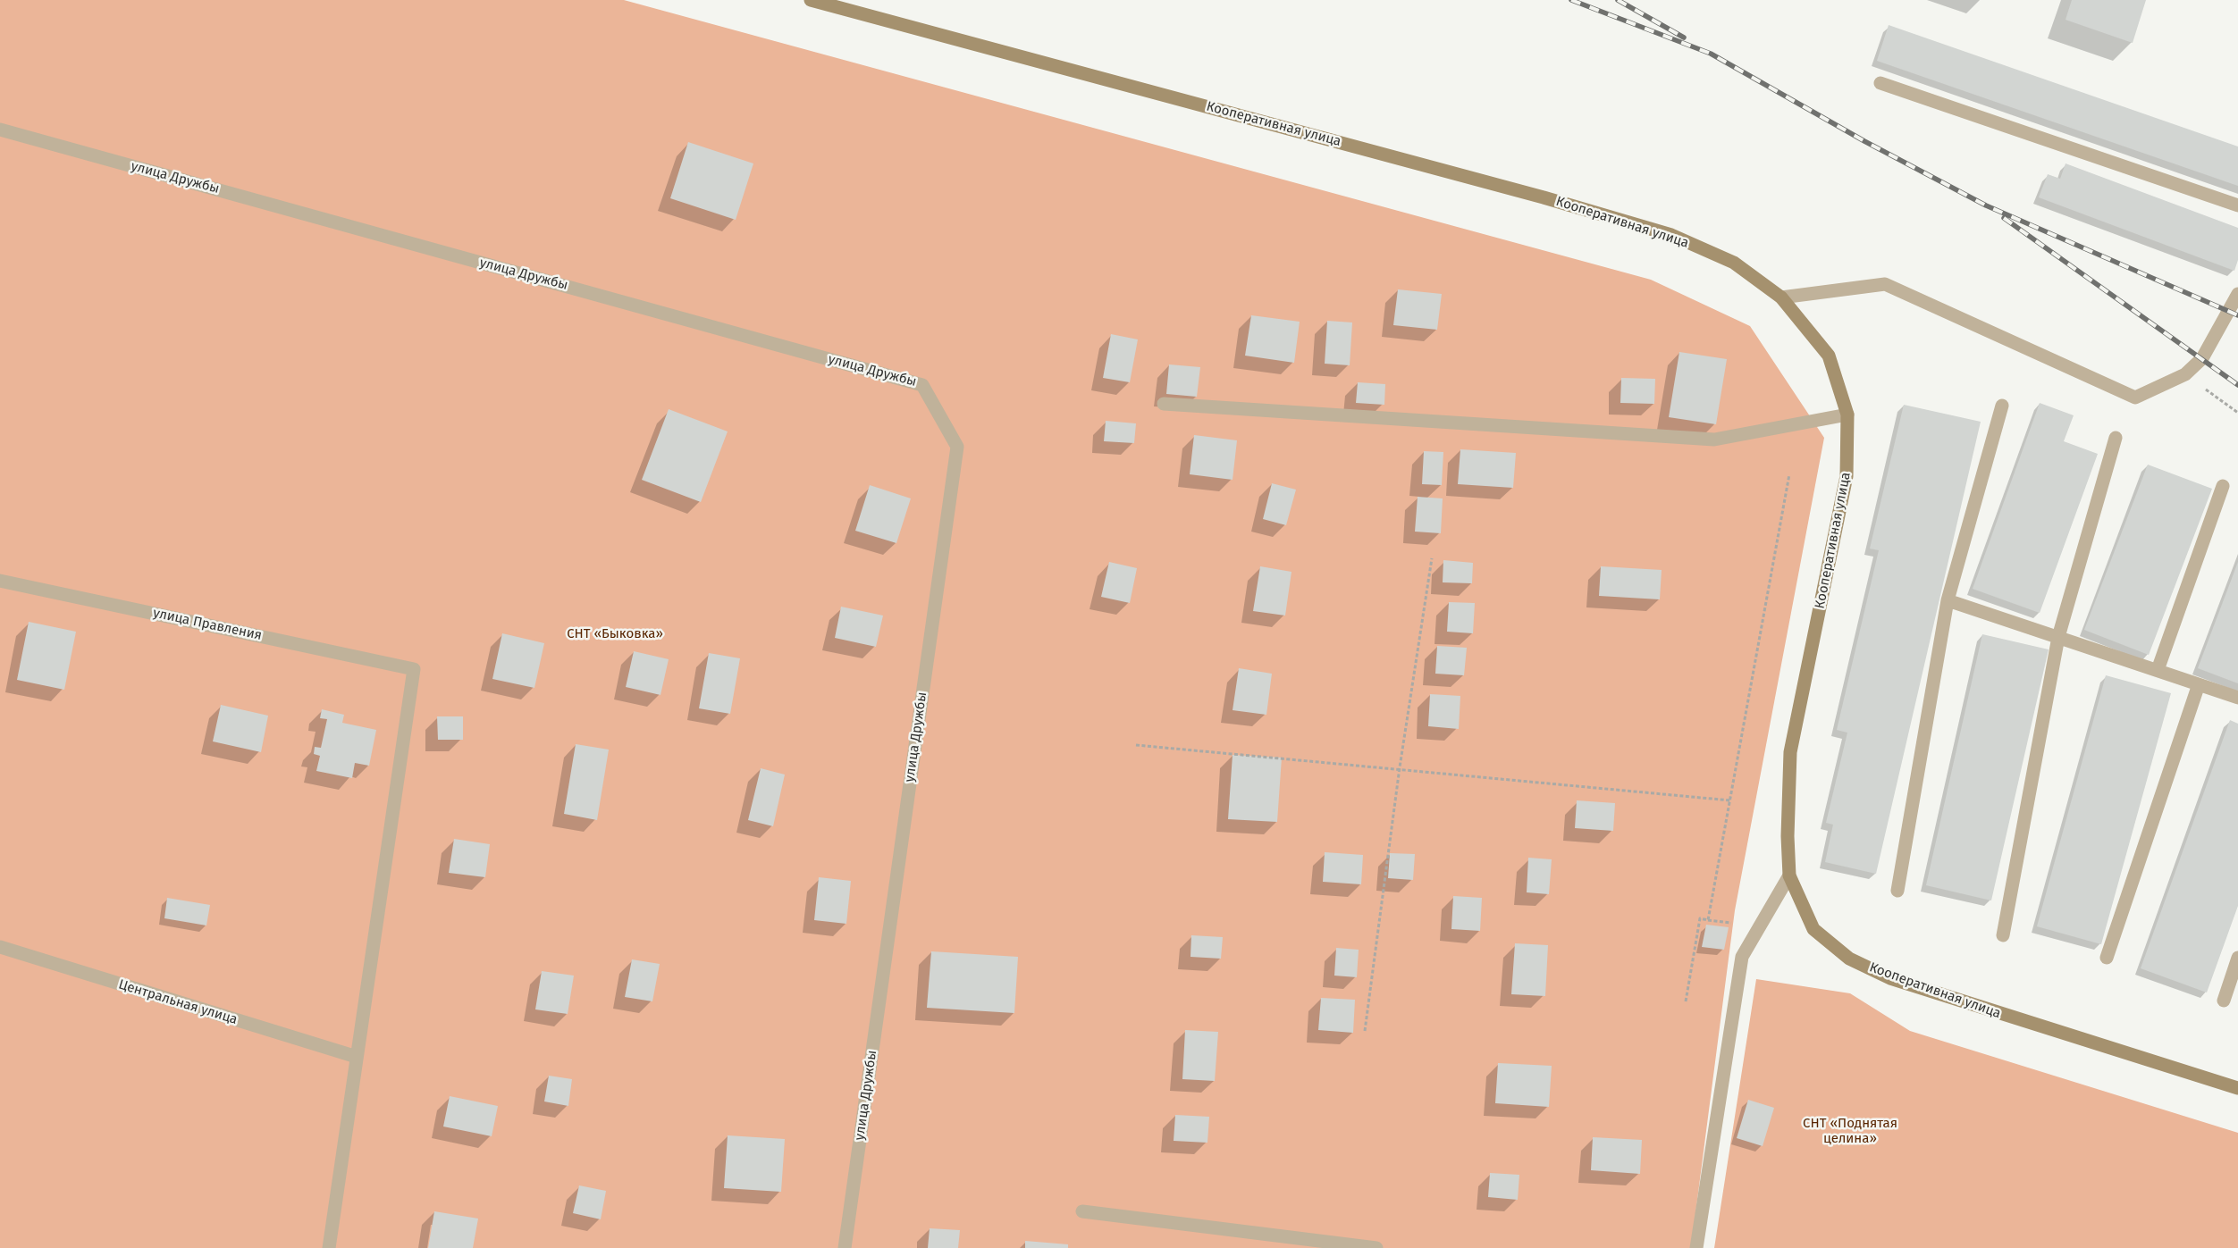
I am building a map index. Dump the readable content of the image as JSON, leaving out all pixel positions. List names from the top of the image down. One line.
{"streets":{"main road":["Кооперативная улица"],"street":["улица Дружбы","улица Правления","Центральная улица"]},"crossings":[["улица Правления","Центральная улица"]],"parks":["СНТ «Быковка»","СНТ «Поднятая целина»"]}
